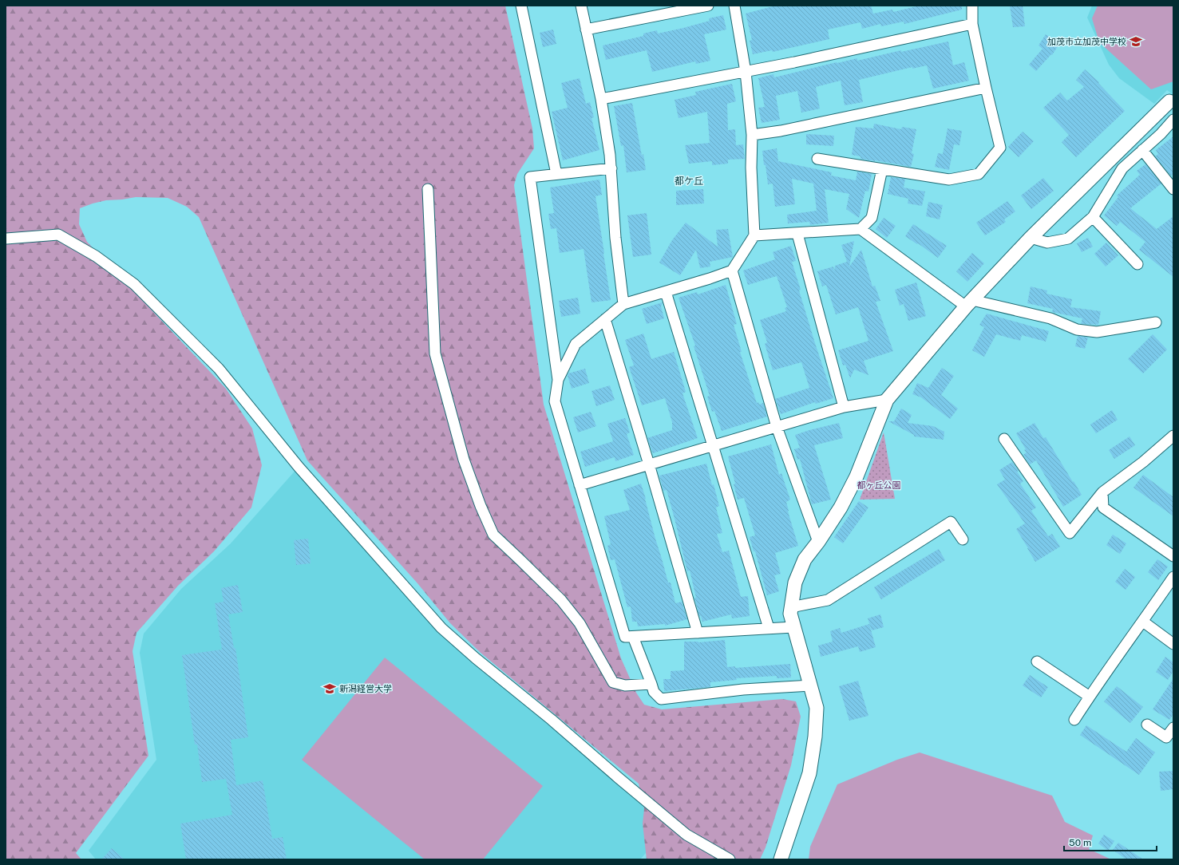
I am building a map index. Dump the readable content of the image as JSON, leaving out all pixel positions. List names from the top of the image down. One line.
{"districts":["都ケ丘"],"parks":["都ヶ丘公園"],"places":{"school or university":["加茂市立加茂中学校","新潟経営大学"]},"scale_bar":"50 m"}
